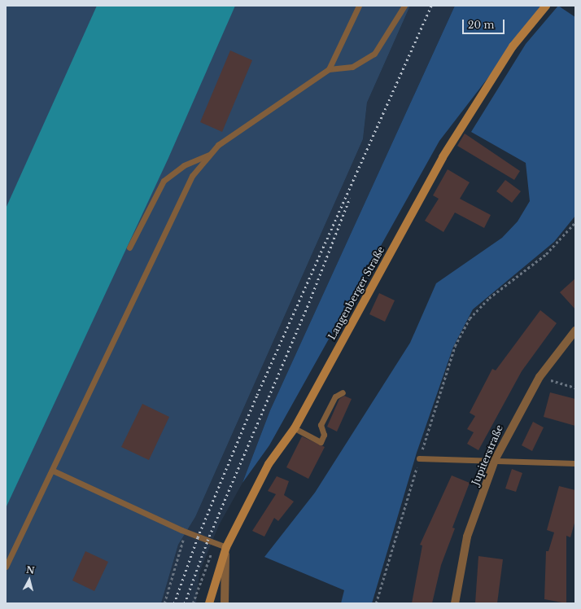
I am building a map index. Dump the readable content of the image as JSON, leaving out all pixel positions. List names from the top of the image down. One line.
{"streets":{"main road":["Langenberger Straße"],"street":["Jupiterstraße"]},"scale_bar":"20 m","north":"top"}
